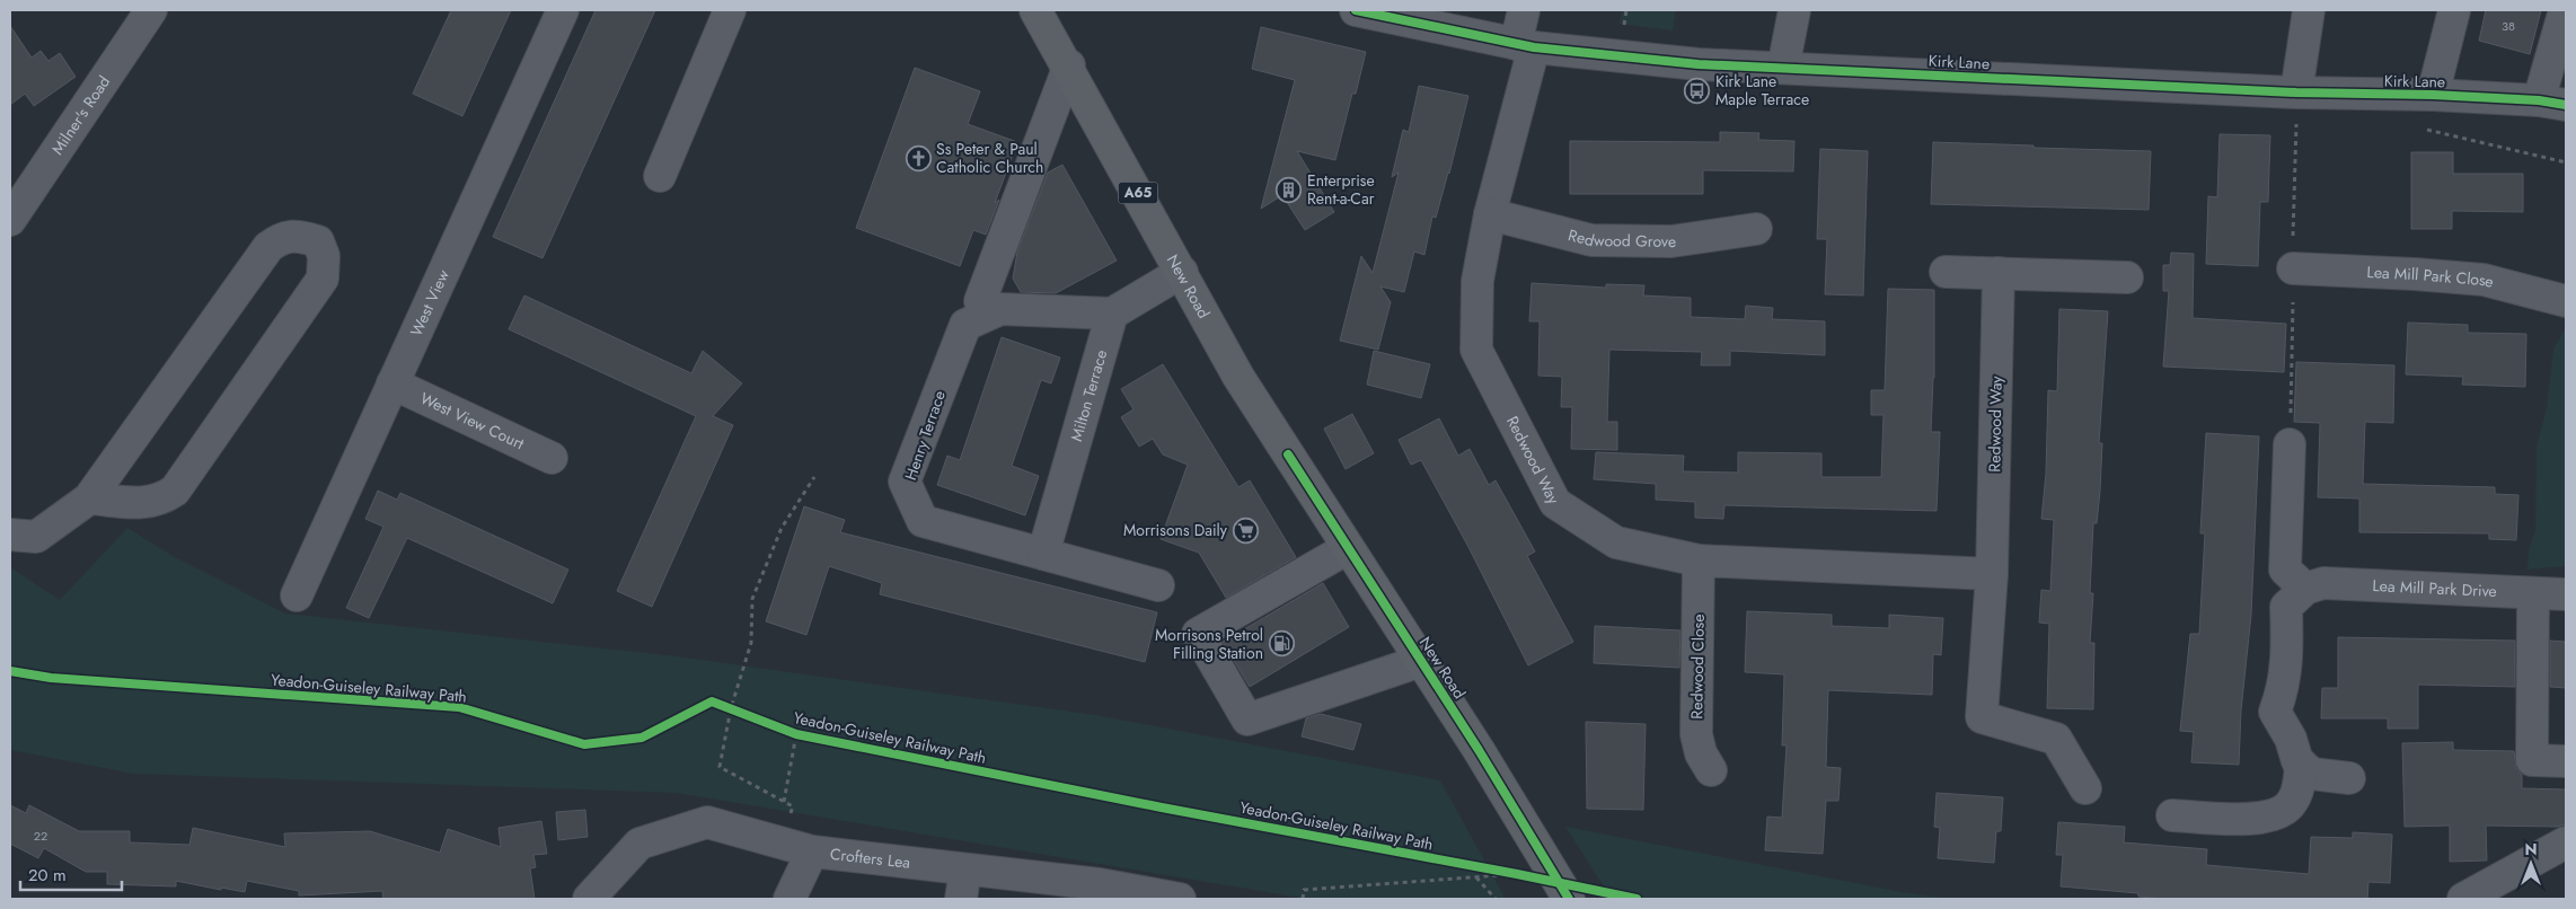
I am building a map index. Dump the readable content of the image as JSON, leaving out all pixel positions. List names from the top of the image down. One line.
{"streets":{"main road":["A65","New Road"],"street":["Kirk Lane","Milner's Road","Redwood Grove","Lea Mill Park Close","West View","Milton Terrace","West View Court","Redwood Way","Henry Terrace","Lea Mill Park Drive","Redwood Close","Crofters Lea"],"cycle path":["Yeadon-Guiseley Railway Path"]},"crossings":[["Kirk Lane","Redwood Way"],["Redwood Grove","Redwood Way"],["West View","West View Court"],["Milton Terrace","Henry Terrace"],["Redwood Way","Redwood Close"]],"places":{"bus stop":["Kirk Lane Maple Terrace"],"church":["Ss Peter & Paul Catholic Church"],"building":["Enterprise Rent-a-Car"],"supermarket":["Morrisons Daily"],"fuel station":["Morrisons Petrol Filling Station"]},"house_numbers":["38","22"],"scale_bar":"20 m","north":"top"}
